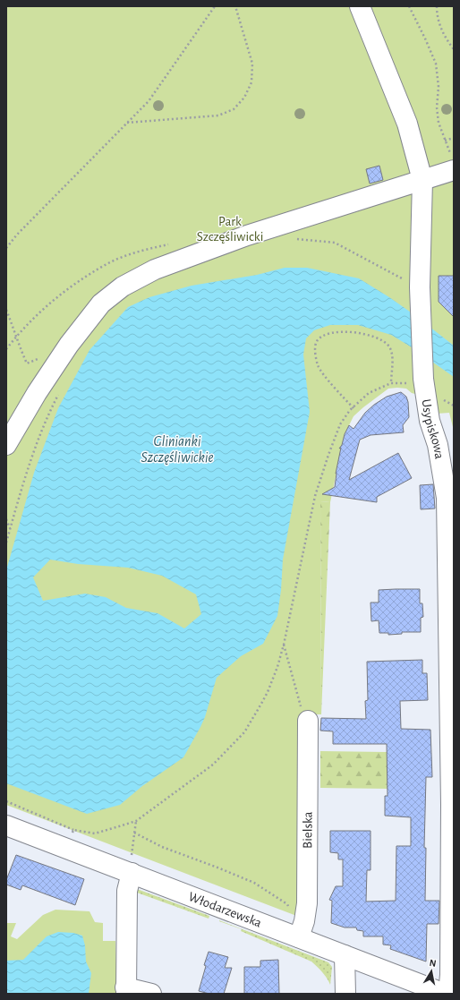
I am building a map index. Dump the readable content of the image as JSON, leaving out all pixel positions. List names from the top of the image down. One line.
{"streets":{"street":["Usypiskowa","Bielska","Włodarzewska"]},"crossings":[["Usypiskowa","Włodarzewska"],["Bielska","Włodarzewska"]],"water":["Glinianki Szczęśliwickie"],"parks":["Park Szczęśliwicki"],"north":"top"}
